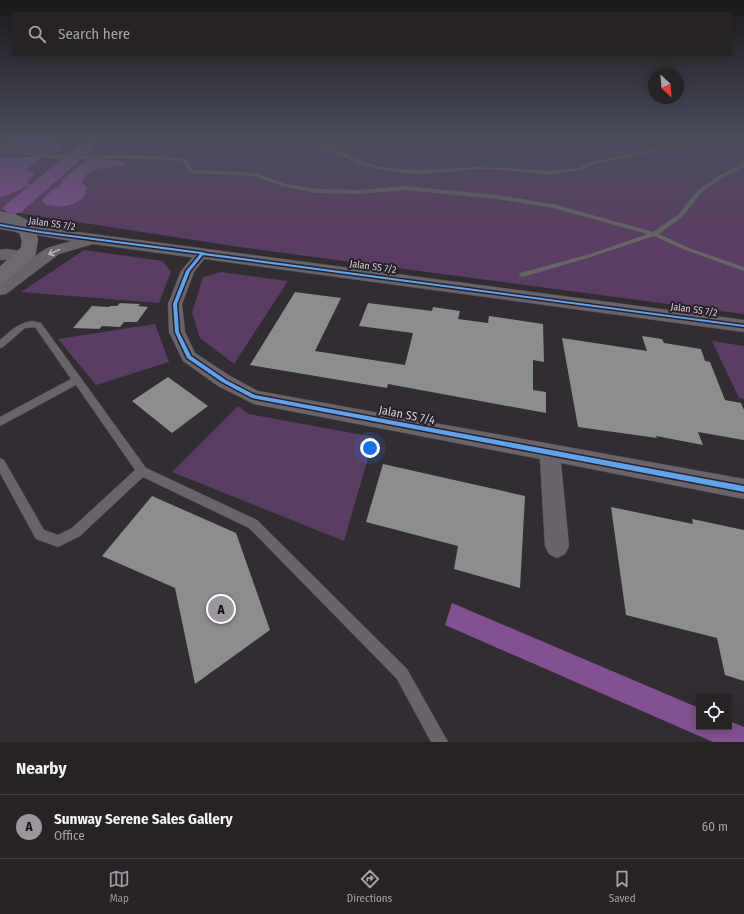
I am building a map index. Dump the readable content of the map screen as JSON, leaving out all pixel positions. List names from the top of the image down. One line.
{"streets":{"street":["Jalan SS 7/2","Jalan SS 7/4"]},"crossings":[["Jalan SS 7/2","Jalan SS 7/4"]],"north":"bottom right","page":{"search":"Search here","pins":"A","heading":"Nearby","list":[{"mark":"A","name":"Sunway Serene Sales Gallery","note":"Office","value":"60 m"}],"nav":["Map","Directions","Saved"]}}
